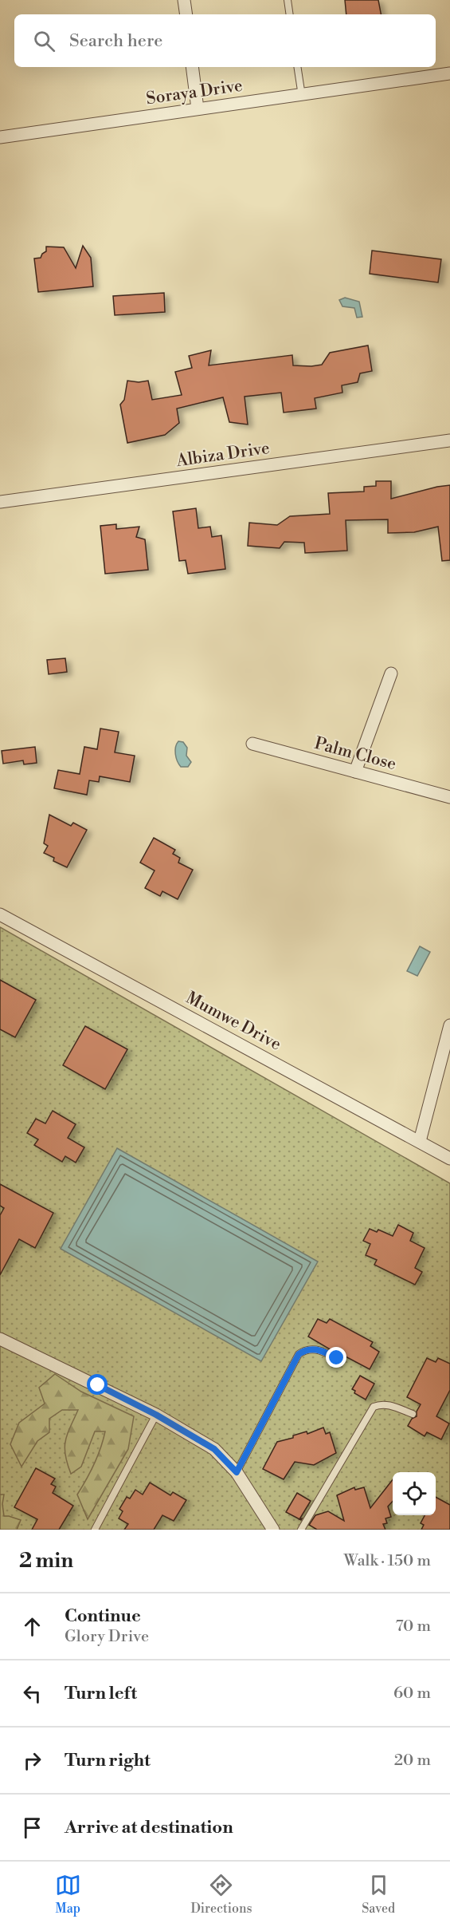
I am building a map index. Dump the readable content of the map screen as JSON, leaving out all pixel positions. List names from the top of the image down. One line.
{"streets":{"street":["Soraya Drive","Albiza Drive","Palm Close","Mumwe Drive"]},"page":{"search":"Search here","heading":["2 min","Walk · 150 m"],"list":[["Continue","Glory Drive","70 m"],["Turn left","60 m"],["Turn right","20 m"],"Arrive at destination"],"nav":["Map","Directions","Saved"]}}
